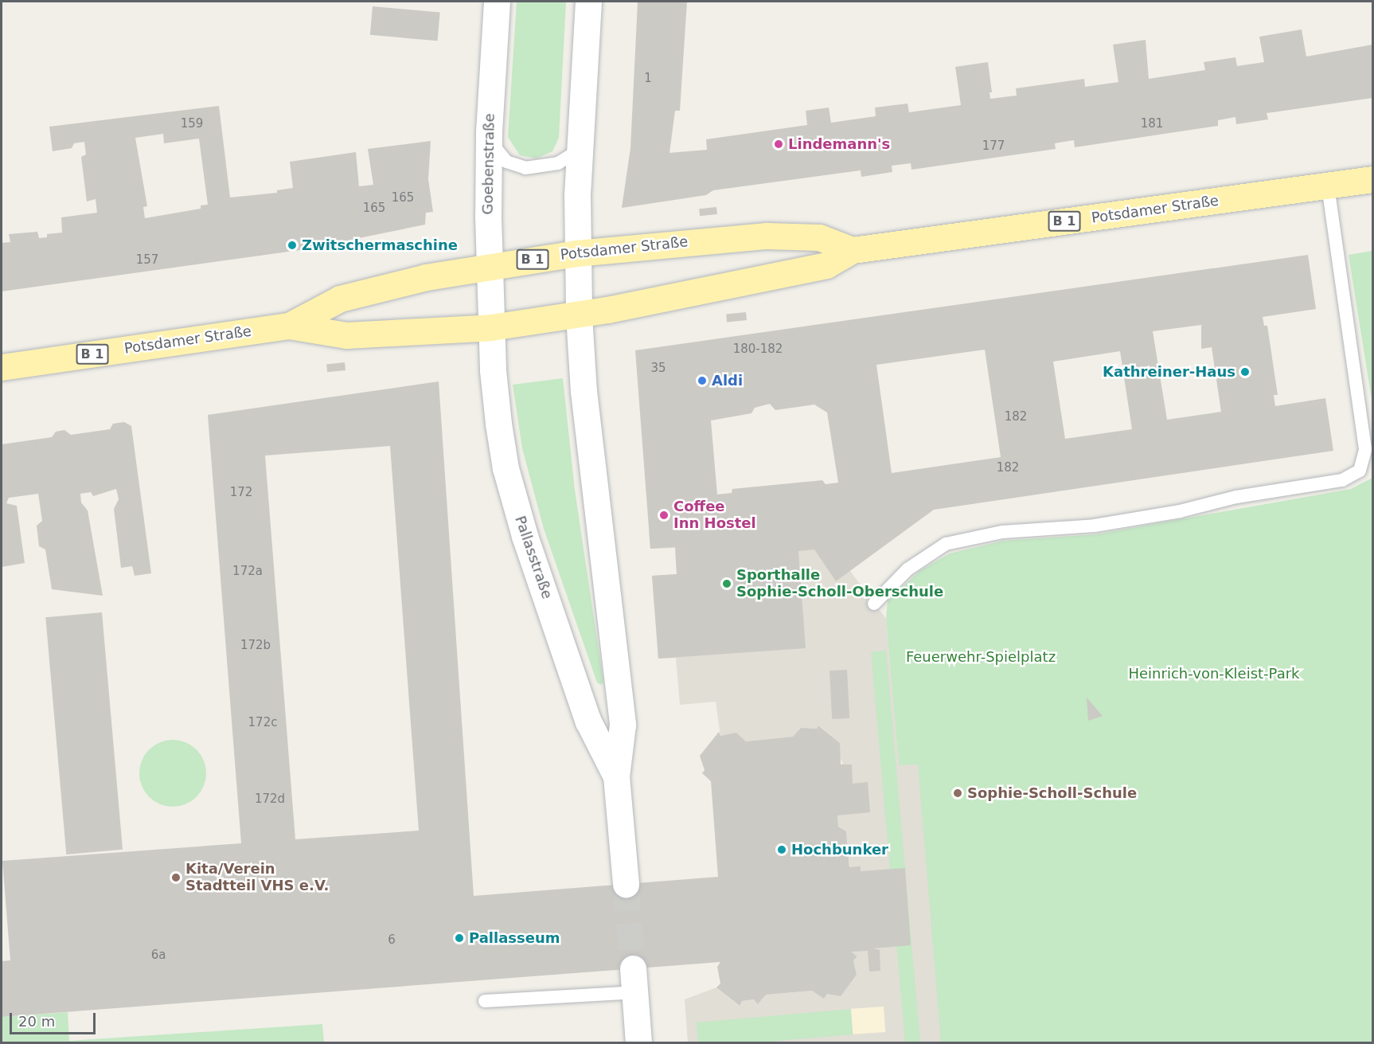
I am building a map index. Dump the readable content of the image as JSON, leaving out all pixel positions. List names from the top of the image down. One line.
{"streets":{"main road":["Goebenstraße","Potsdamer Straße","B 1","Pallasstraße"]},"crossings":[["Goebenstraße","Potsdamer Straße"],["Goebenstraße","Pallasstraße"],["Potsdamer Straße","Pallasstraße"]],"parks":["Feuerwehr-Spielplatz","Heinrich-von-Kleist-Park"],"places":["Lindemann's","Zwitschermaschine","Kathreiner-Haus","Aldi","Coffee Inn Hostel","Sporthalle Sophie-Scholl-Oberschule","Sophie-Scholl-Schule","Hochbunker","Kita/Verein Stadtteil VHS e.V.","Pallasseum"],"house_numbers":["1","159","181","177","165","165","157","180-182","35","182","182","172","172a","172b","172c","172d","6","6a"],"scale_bar":"20 m"}
